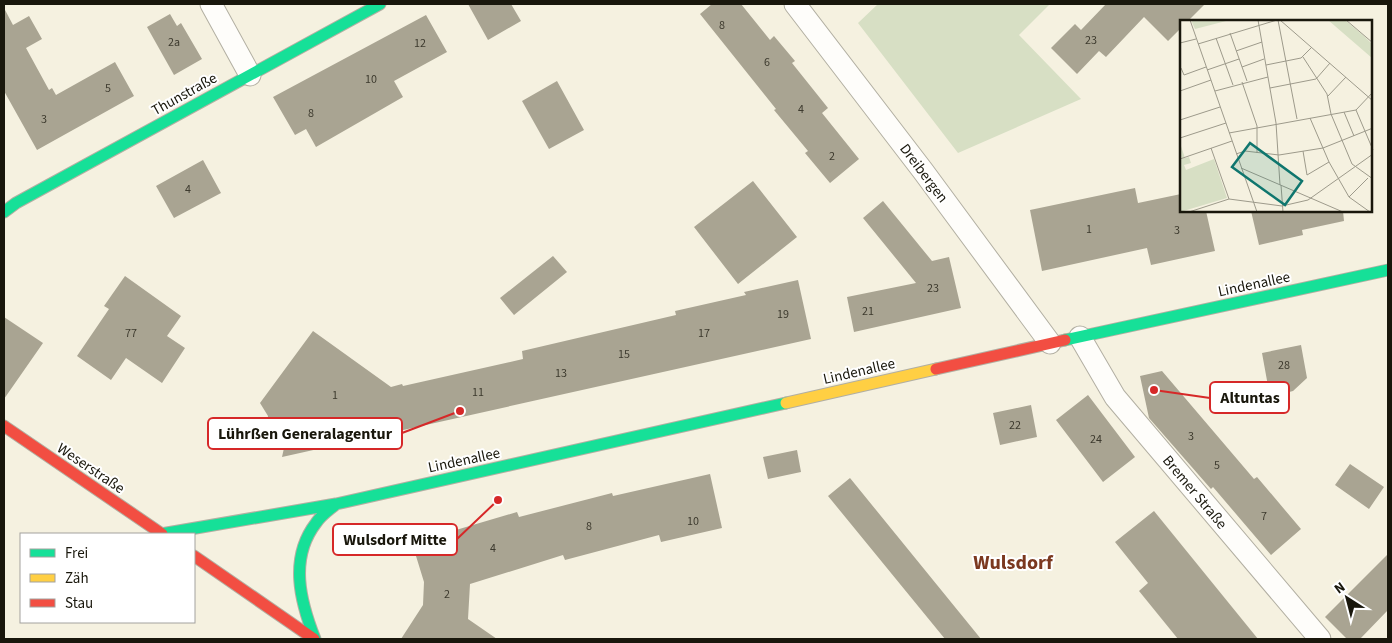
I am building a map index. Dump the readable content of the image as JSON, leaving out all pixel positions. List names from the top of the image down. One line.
{"streets":{"street":["Thunstraße","Dreibergen","Lindenallee","Weserstraße","Bremer Straße"]},"crossings":[["Dreibergen","Lindenallee"],["Lindenallee","Bremer Straße"]],"districts":["Wulsdorf"],"places":["Altuntas","Lührßen Generalagentur","Wulsdorf Mitte"],"house_numbers":["8","23","2a","12","6","10","5","4","8","3","2","4","1","3","23","21","19","77","17","15","28","13","11","1","22","3","24","5","7","10","8","4","2"],"legend":["Frei","Zäh","Stau"],"north":"top left"}
